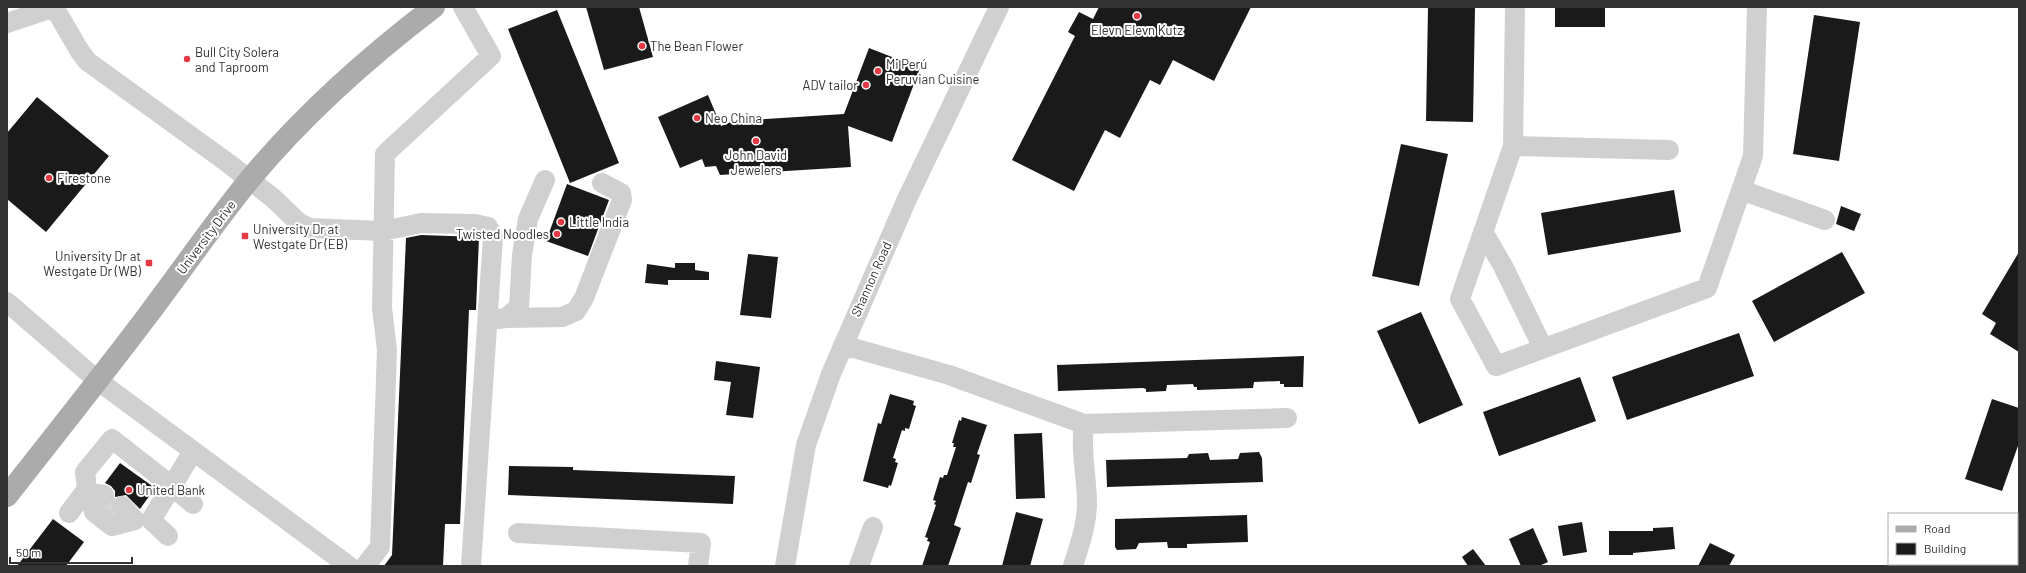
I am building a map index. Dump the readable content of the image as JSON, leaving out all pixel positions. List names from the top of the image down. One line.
{"streets":{"main road":["University Drive"],"street":["Shannon Road"]},"places":{"other":["Elevn Elevn Kutz","The Bean Flower","Bull City Solera and Taproom","Mi Perú Peruvian Cuisine","ADV tailor","Neo China","John David Jewelers","Firestone","Little India","Twisted Noodles","United Bank"],"transit":["University Dr at Westgate Dr (EB)","University Dr at Westgate Dr (WB)"]},"legend":["Road","Building"],"scale_bar":"50 m"}
